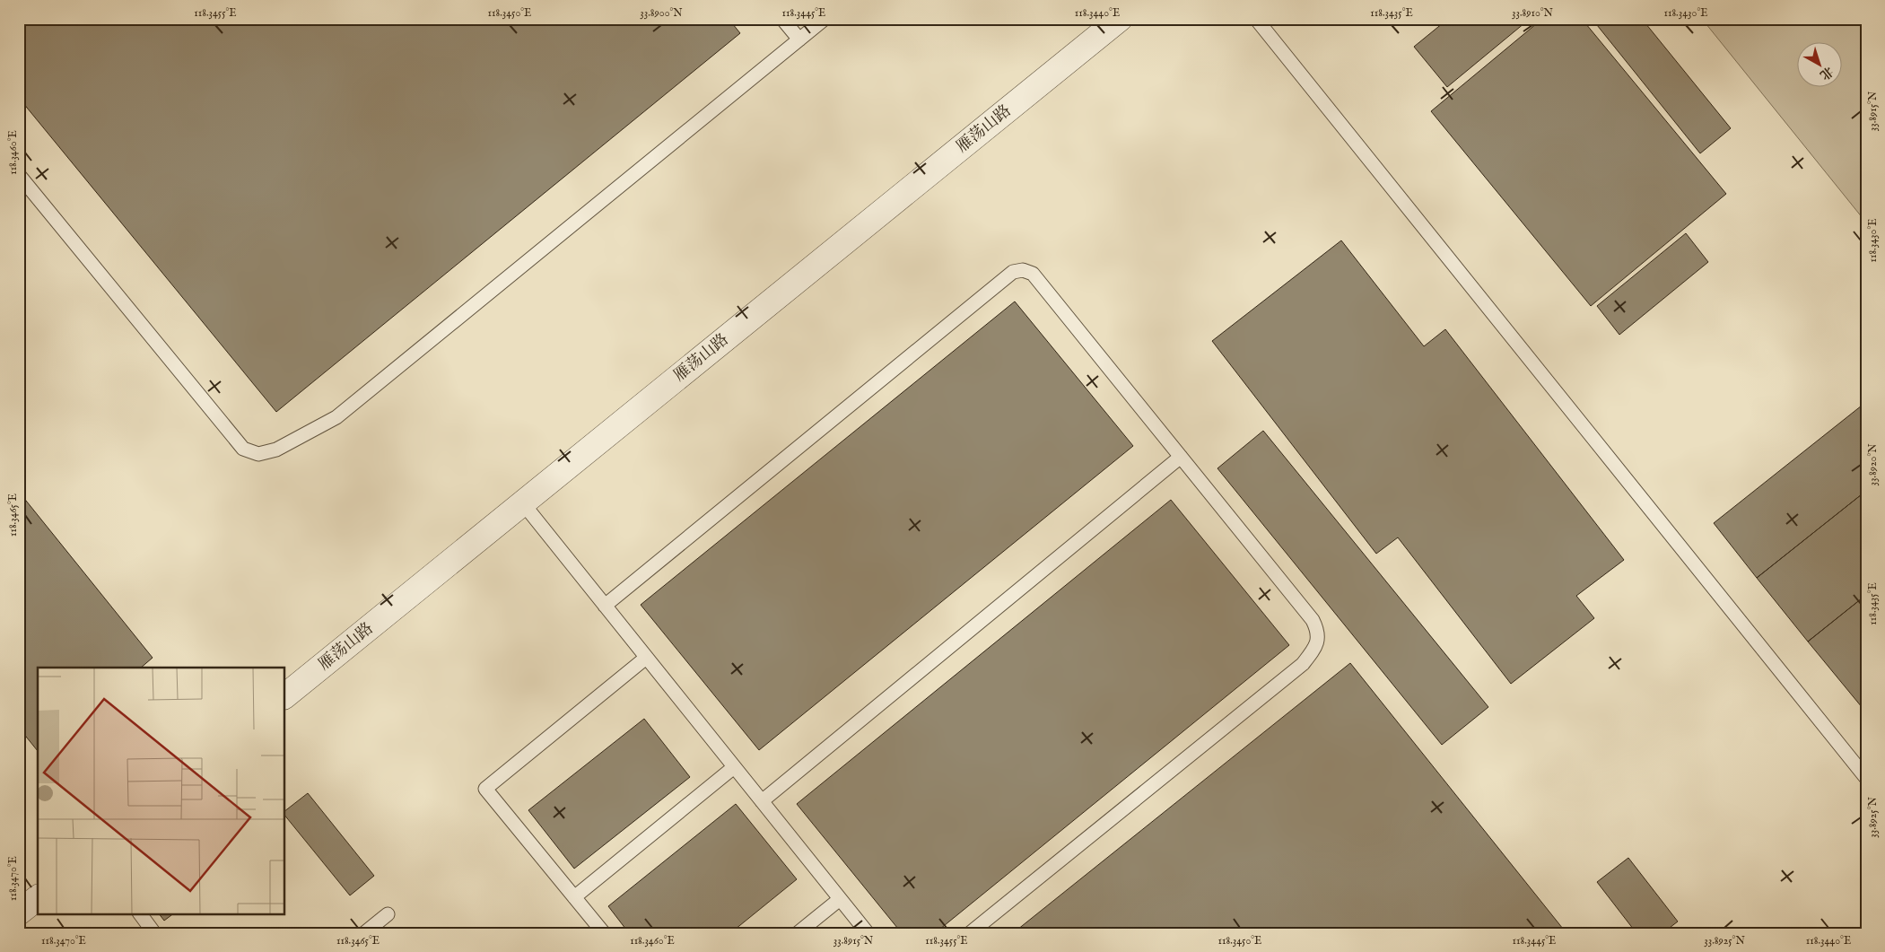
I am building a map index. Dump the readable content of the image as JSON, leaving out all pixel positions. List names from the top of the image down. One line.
{"streets":{"street":["雁荡山路"]},"north":"bottom right","coordinates":["118.3455°E","118.3450°E","33.8900°N","118.3445°E","118.3440°E","118.3435°E","33.8910°N","118.3430°E","33.8915°N","118.3460°E","33.8920°N","118.3465°E","33.8925°N","118.3470°E"]}
